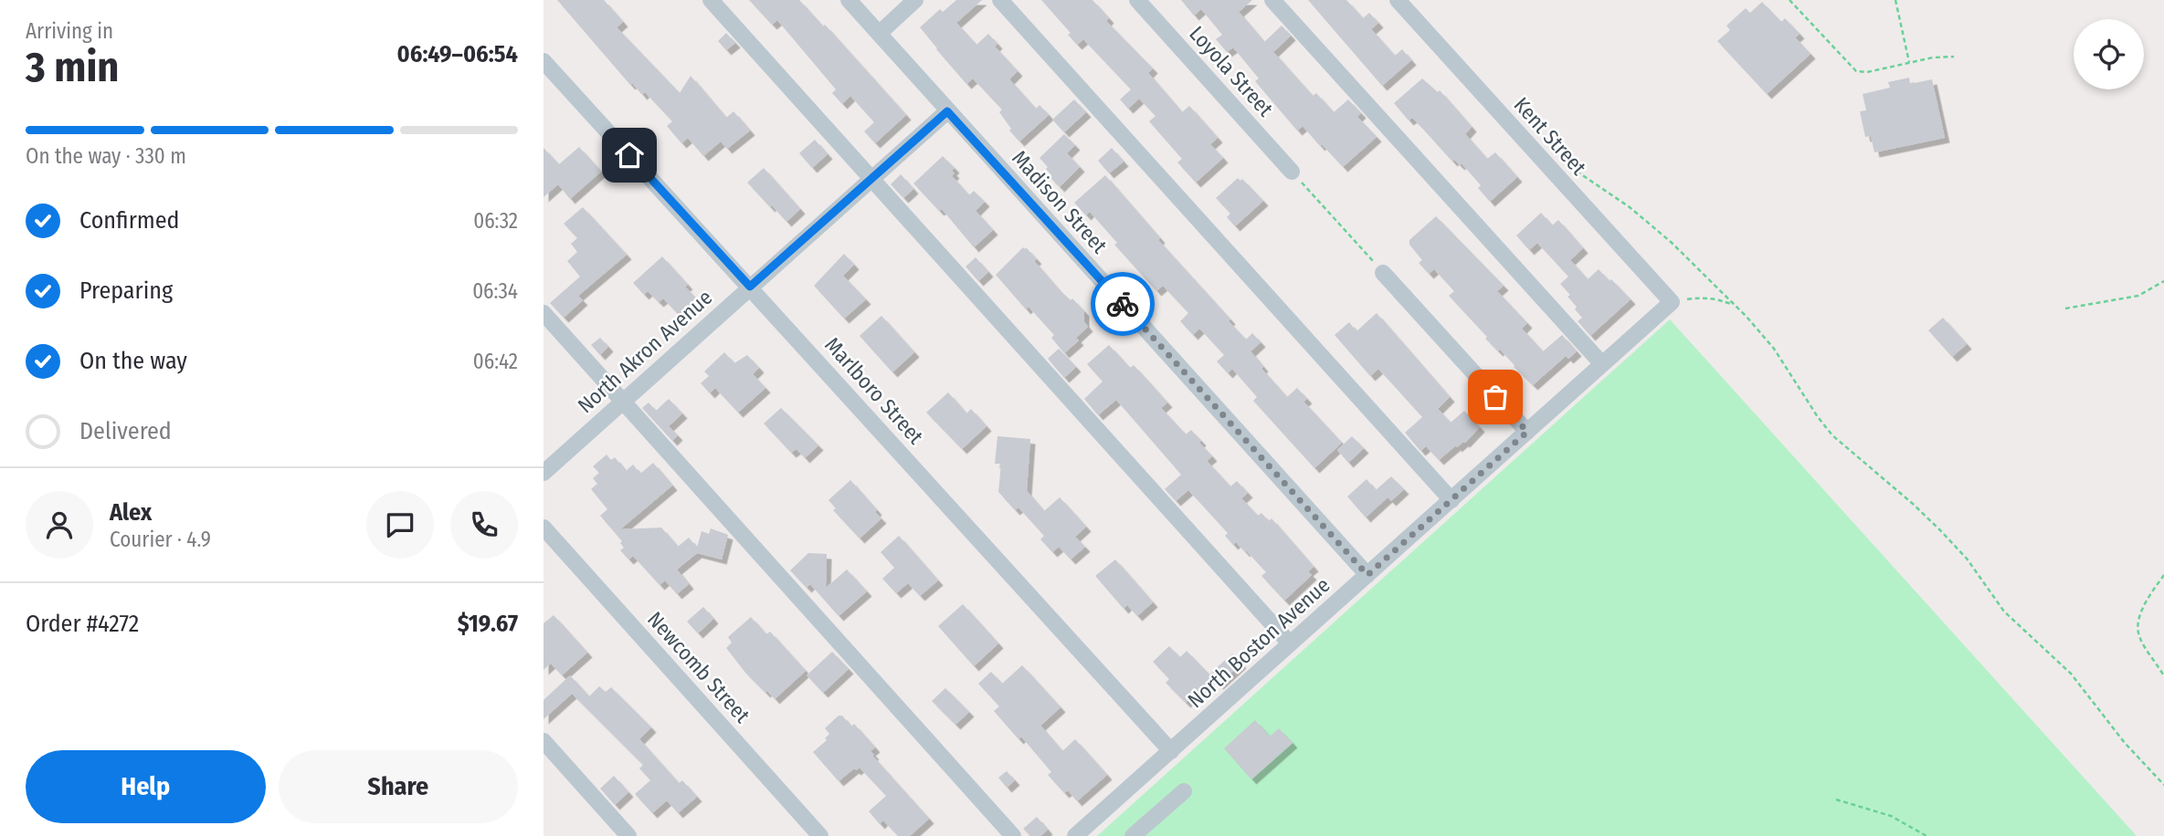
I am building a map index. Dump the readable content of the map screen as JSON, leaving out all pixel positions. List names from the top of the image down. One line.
{"streets":{"street":["Loyola Street","Kent Street","Madison Street","North Akron Avenue","Marlboro Street","North Boston Avenue","Newcomb Street"]},"crossings":[["Kent Street","North Boston Avenue"],["Madison Street","North Akron Avenue"],["Madison Street","North Boston Avenue"],["North Akron Avenue","Marlboro Street"],["Marlboro Street","North Boston Avenue"]],"page":{"heading":["3 min","Arriving in","06:49–06:54"],"panel":["Alex","Courier · 4.9","Order #4272","$19.67"],"bar":"On the way · 330 m","list":[["Confirmed","06:32"],["Preparing","06:34"],["On the way","06:42"],"Delivered"],"buttons":["Help","Share"]}}
